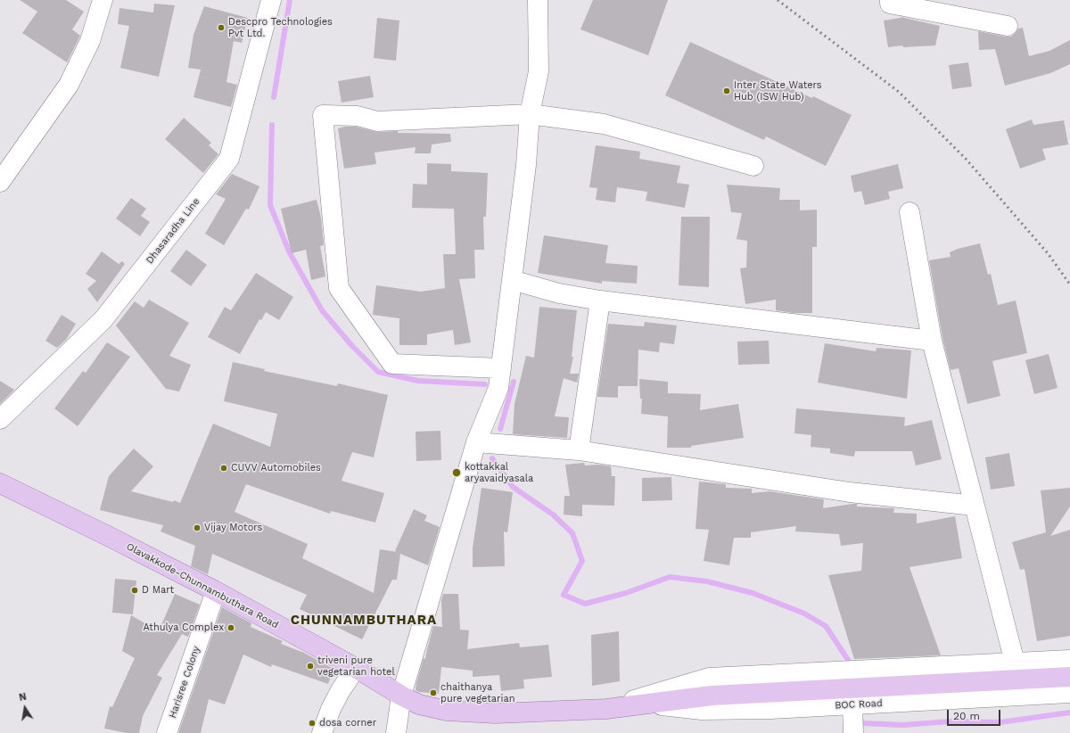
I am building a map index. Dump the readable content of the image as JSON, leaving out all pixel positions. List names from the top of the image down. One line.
{"streets":{"main road":["Olavakkode-Chunnambuthara Road"],"street":["Dhasaradha Line","Harisree Colony","BOC Road"]},"crossings":[["Olavakkode-Chunnambuthara Road","Harisree Colony"],["Olavakkode-Chunnambuthara Road","BOC Road"]],"districts":["CHUNNAMBUTHARA"],"places":["Descpro Technologies Pvt Ltd.","Inter State Waters Hub (ISW Hub)","CUVV Automobiles","kottakkal aryavaidyasala","Vijay Motors","D Mart","Athulya Complex","triveni pure vegetarian hotel","chaithanya pure vegetarian","dosa corner"],"scale_bar":"20 m","north":"top"}
